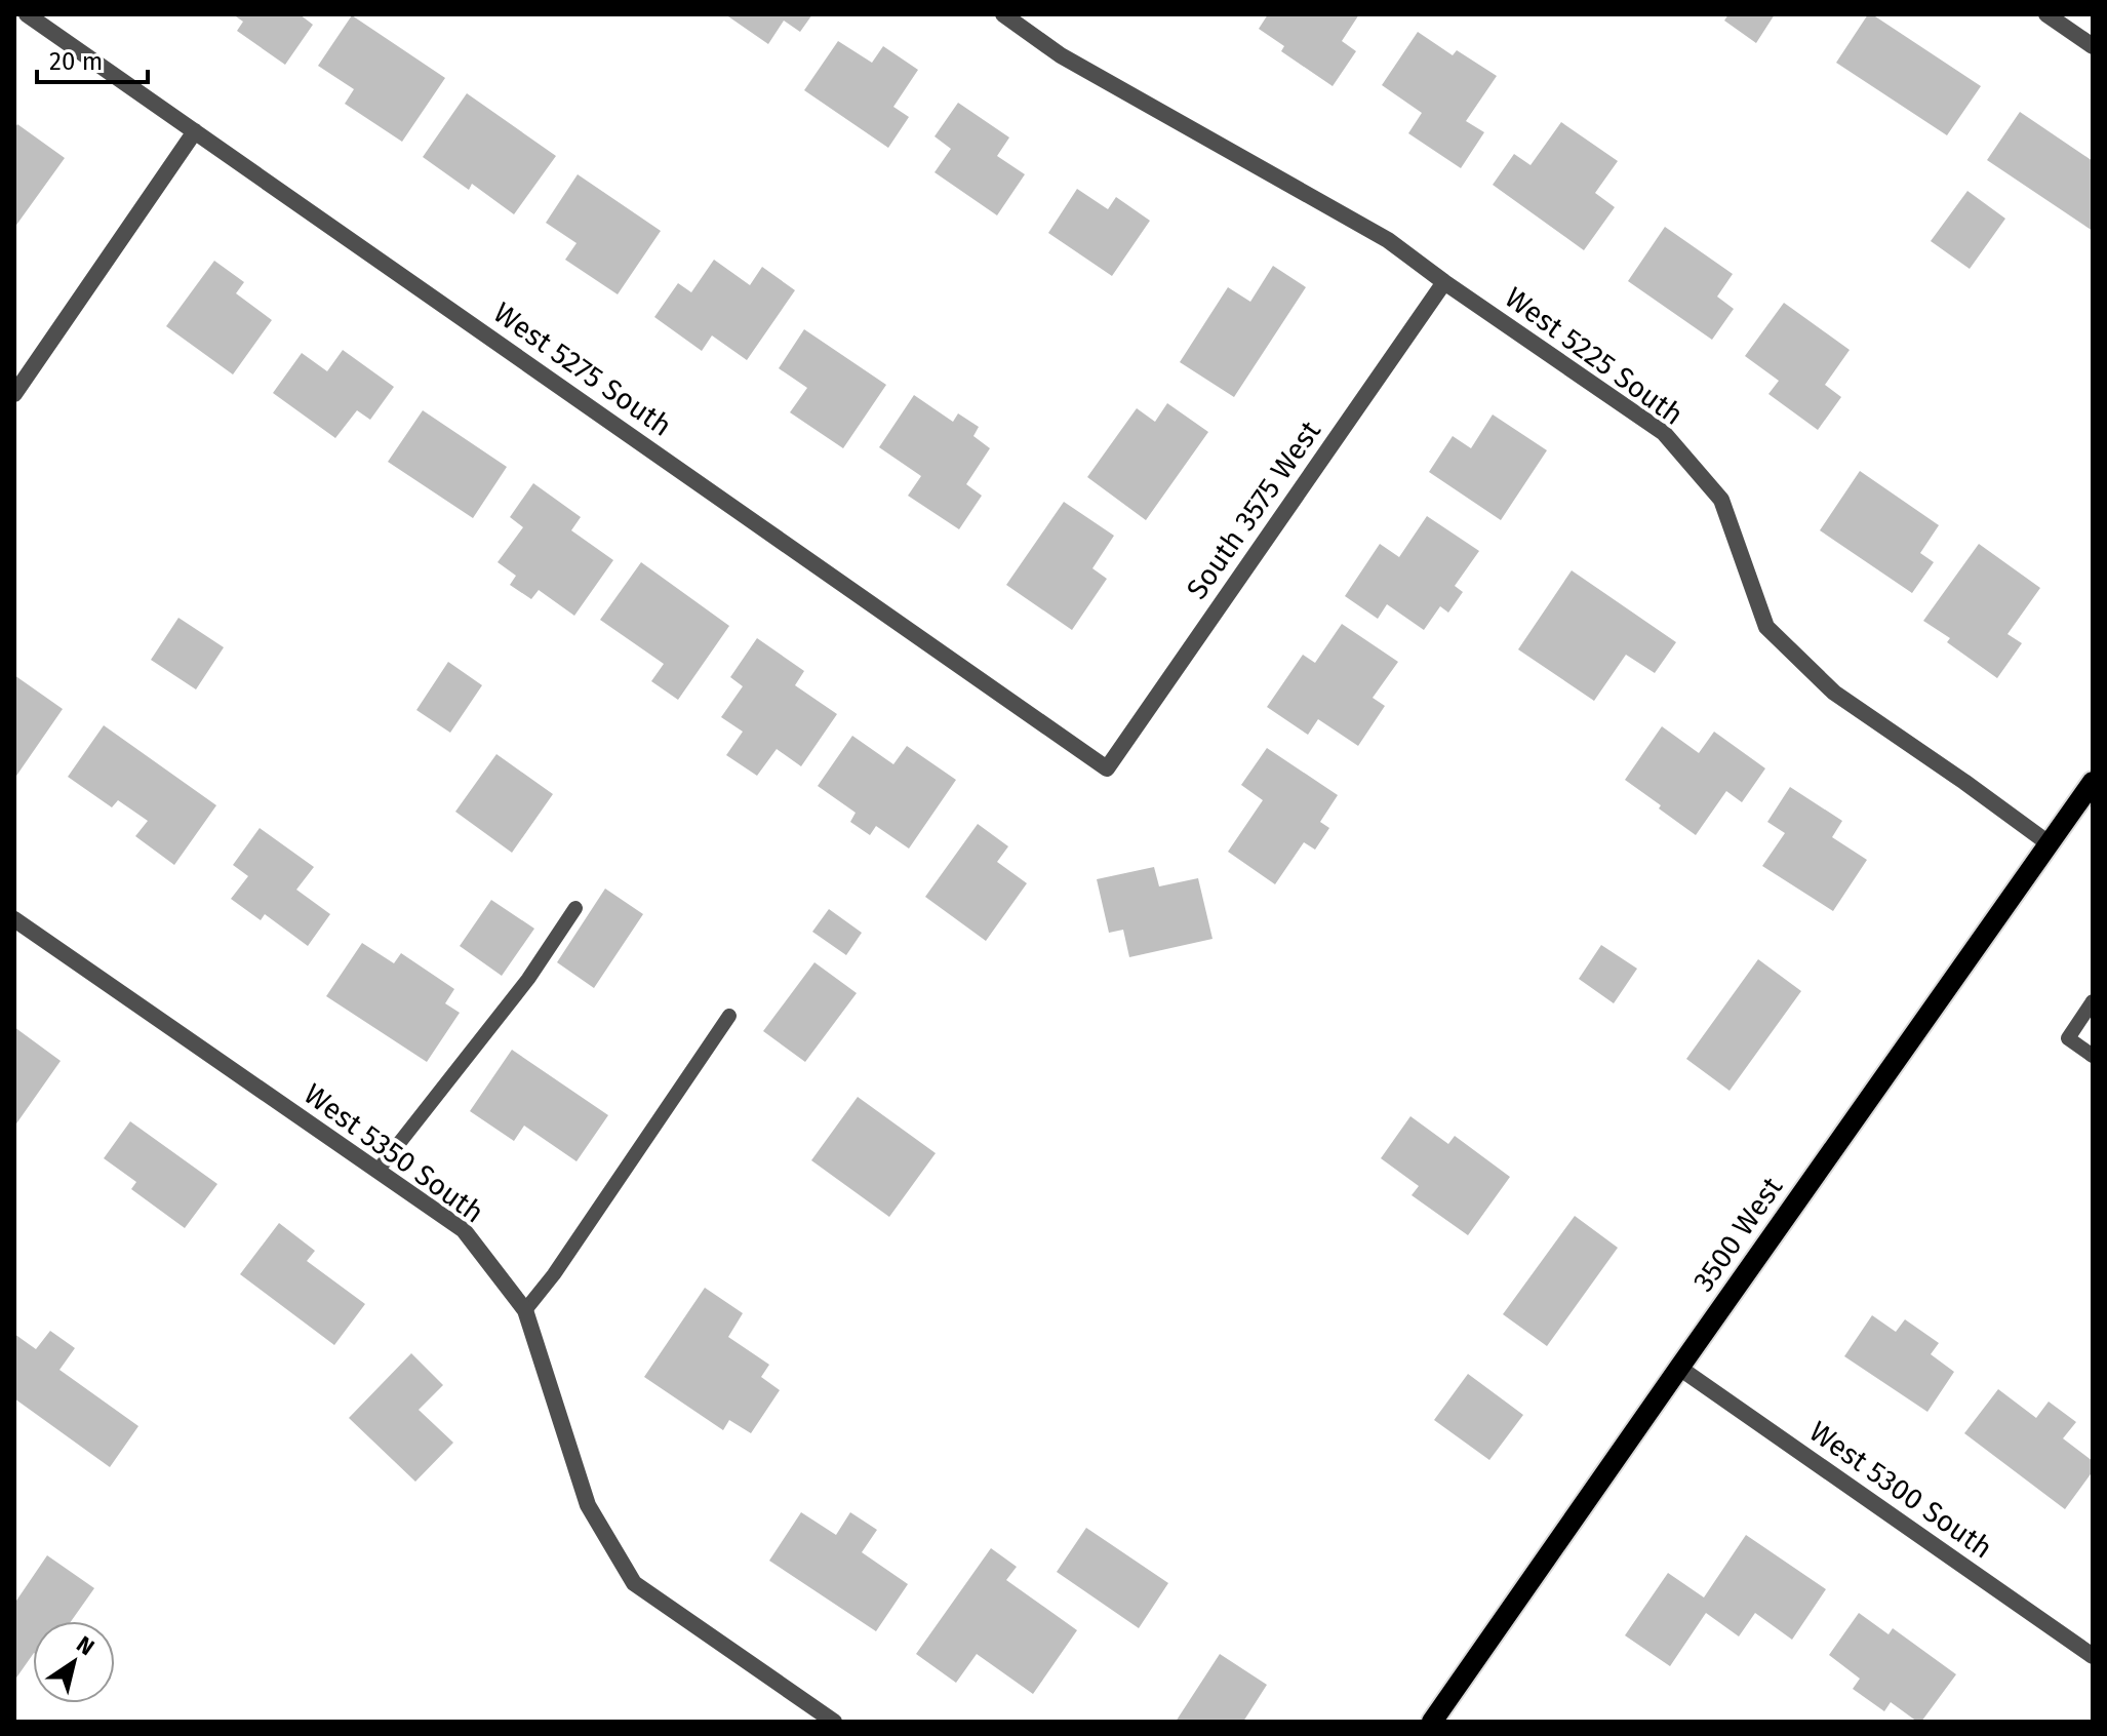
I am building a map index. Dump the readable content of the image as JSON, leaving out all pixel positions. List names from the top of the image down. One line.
{"streets":{"main road":["3500 West"],"street":["West 5225 South","West 5275 South","South 3575 West","West 5350 South","West 5300 South"]},"crossings":[["West 5225 South","South 3575 West"],["West 5225 South","3500 West"],["West 5275 South","South 3575 West"],["3500 West","West 5300 South"]],"scale_bar":"20 m","north":"top right"}
